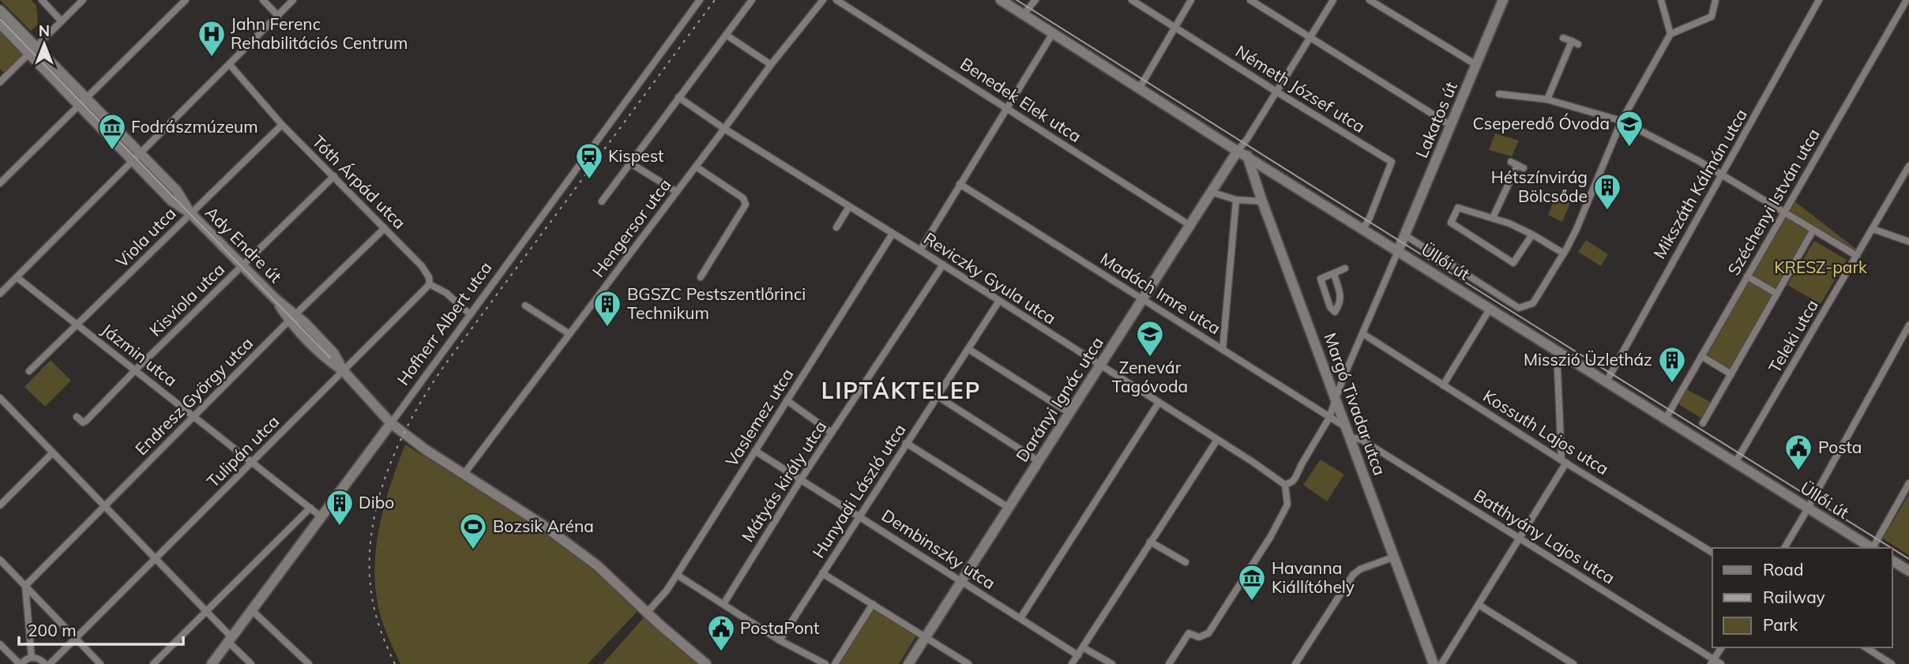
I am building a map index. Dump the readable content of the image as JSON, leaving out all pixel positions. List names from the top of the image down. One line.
{"streets":{"street":["Németh József utca","Benedek Elek utca","Lakatos út","Tóth Árpád utca","Mikszáth Kálmán utca","Széchenyi István utca","Hengersor utca","Viola utca","Ady Endre út","Üllői út","Reviczky Gyula utca","Madách Imre utca","Kisviola utca","Hofherr Albert utca","Teleki utca","Jázmin utca","Endresz György utca","Darányi Ignác utca","Margó Tivadar utca","Vaslemez utca","Kossuth Lajos utca","Tulipán utca","Mátyás király utca","Hunyadi László utca","Batthyány Lajos utca","Dembinszky utca"]},"crossings":[["Németh József utca","Üllői út"],["Benedek Elek utca","Darányi Ignác utca"],["Lakatos út","Üllői út"],["Tóth Árpád utca","Viola utca"],["Tóth Árpád utca","Kisviola utca"],["Tóth Árpád utca","Hofherr Albert utca"],["Tóth Árpád utca","Endresz György utca"],["Tóth Árpád utca","Tulipán utca"],["Mikszáth Kálmán utca","Üllői út"],["Széchenyi István utca","Üllői út"],["Hengersor utca","Ady Endre út"],["Hengersor utca","Reviczky Gyula utca"],["Viola utca","Ady Endre út"],["Viola utca","Jázmin utca"],["Ady Endre út","Kisviola utca"],["Ady Endre út","Hofherr Albert utca"],["Ady Endre út","Endresz György utca"],["Ady Endre út","Vaslemez utca"],["Ady Endre út","Tulipán utca"],["Üllői út","Teleki utca"],["Üllői út","Darányi Ignác utca"],["Üllői út","Margó Tivadar utca"],["Reviczky Gyula utca","Darányi Ignác utca"],["Reviczky Gyula utca","Vaslemez utca"],["Reviczky Gyula utca","Mátyás király utca"],["Reviczky Gyula utca","Hunyadi László utca"],["Madách Imre utca","Darányi Ignác utca"],["Madách Imre utca","Margó Tivadar utca"],["Kisviola utca","Jázmin utca"],["Hofherr Albert utca","Jázmin utca"],["Jázmin utca","Endresz György utca"],["Jázmin utca","Tulipán utca"],["Darányi Ignác utca","Margó Tivadar utca"],["Darányi Ignác utca","Dembinszky utca"],["Margó Tivadar utca","Batthyány Lajos utca"],["Vaslemez utca","Dembinszky utca"],["Mátyás király utca","Dembinszky utca"],["Hunyadi László utca","Dembinszky utca"]],"districts":["LIPTÁKTELEP"],"parks":["KRESZ-park"],"places":{"hospital":["Jahn Ferenc Rehabilitációs Centrum"],"school or university":["Cseperedő Óvoda","Zenevár Tagóvoda"],"museum":["Fodrászmúzeum","Havanna Kiállítóhely"],"station":["Kispest"],"building":["Hétszínvirág Bölcsőde","BGSZC Pestszentlőrinci Technikum","Misszió Üzletház","Dibo"],"public building":["Posta","PostaPont"],"sports":["Bozsik Aréna"]},"legend":["Road","Railway","Park"],"scale_bar":"200 m","north":"top"}
